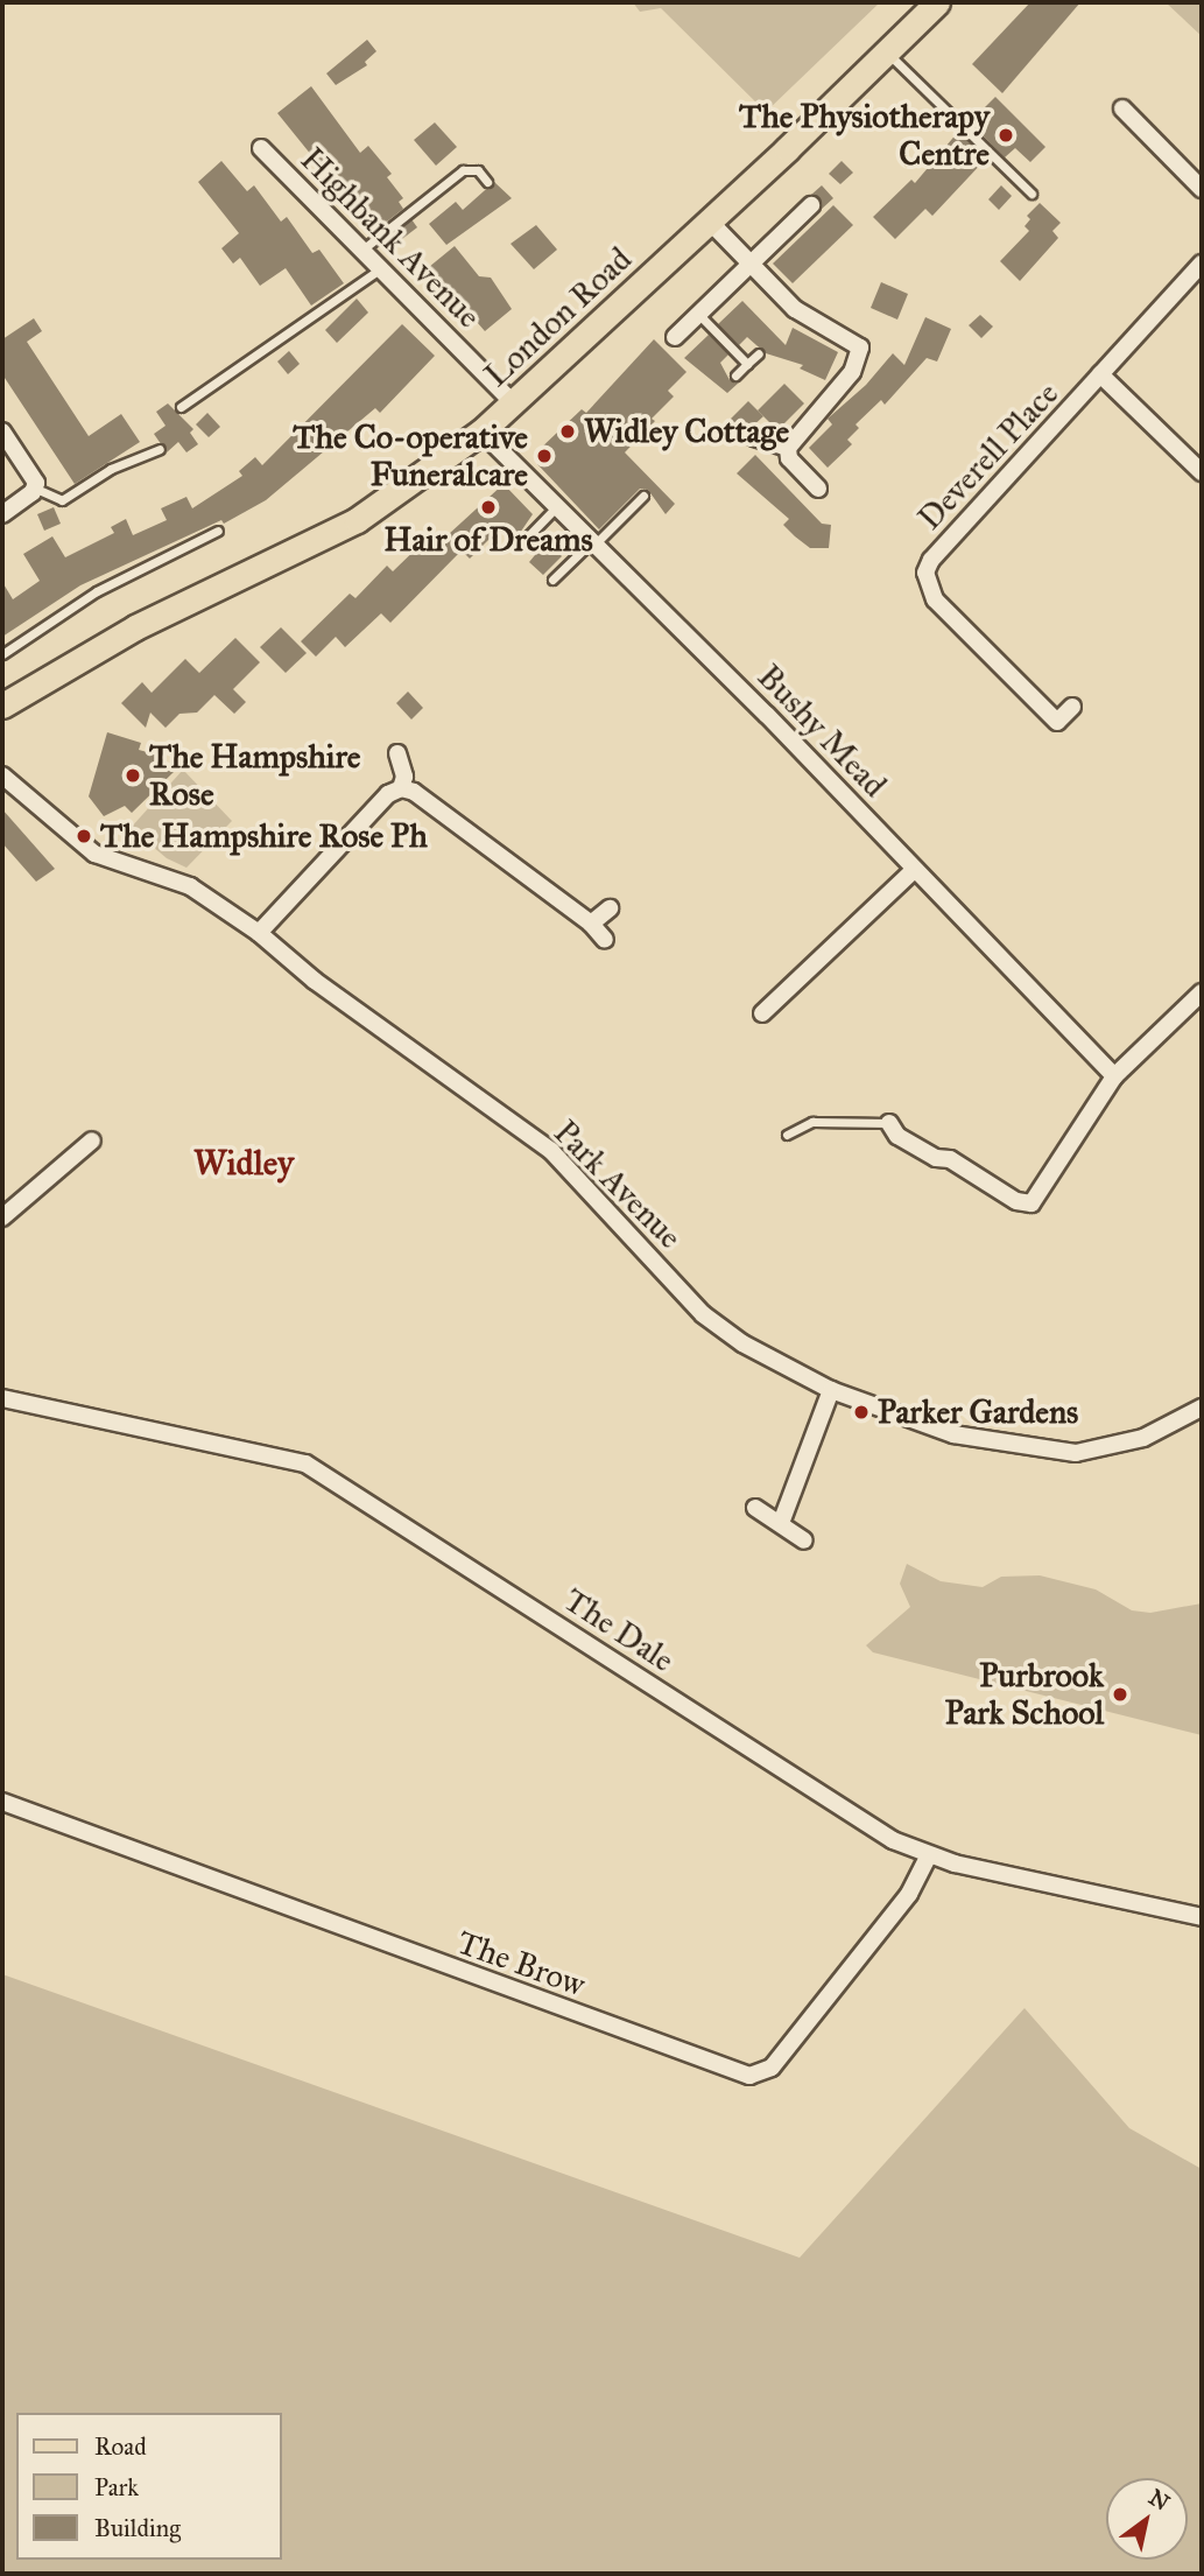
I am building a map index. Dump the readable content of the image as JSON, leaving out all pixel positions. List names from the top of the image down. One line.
{"streets":{"main road":["London Road"],"street":["Highbank Avenue","Deverell Place","Bushy Mead","Park Avenue","The Dale","The Brow"]},"crossings":[["Highbank Avenue","London Road"],["London Road","Bushy Mead"],["The Dale","The Brow"]],"districts":["Widley"],"places":["The Physiotherapy Centre","Widley Cottage","The Co-operative Funeralcare","Hair of Dreams","The Hampshire Rose","The Hampshire Rose Ph","Parker Gardens","Purbrook Park School"],"legend":["Road","Park","Building"],"north":"top right"}
